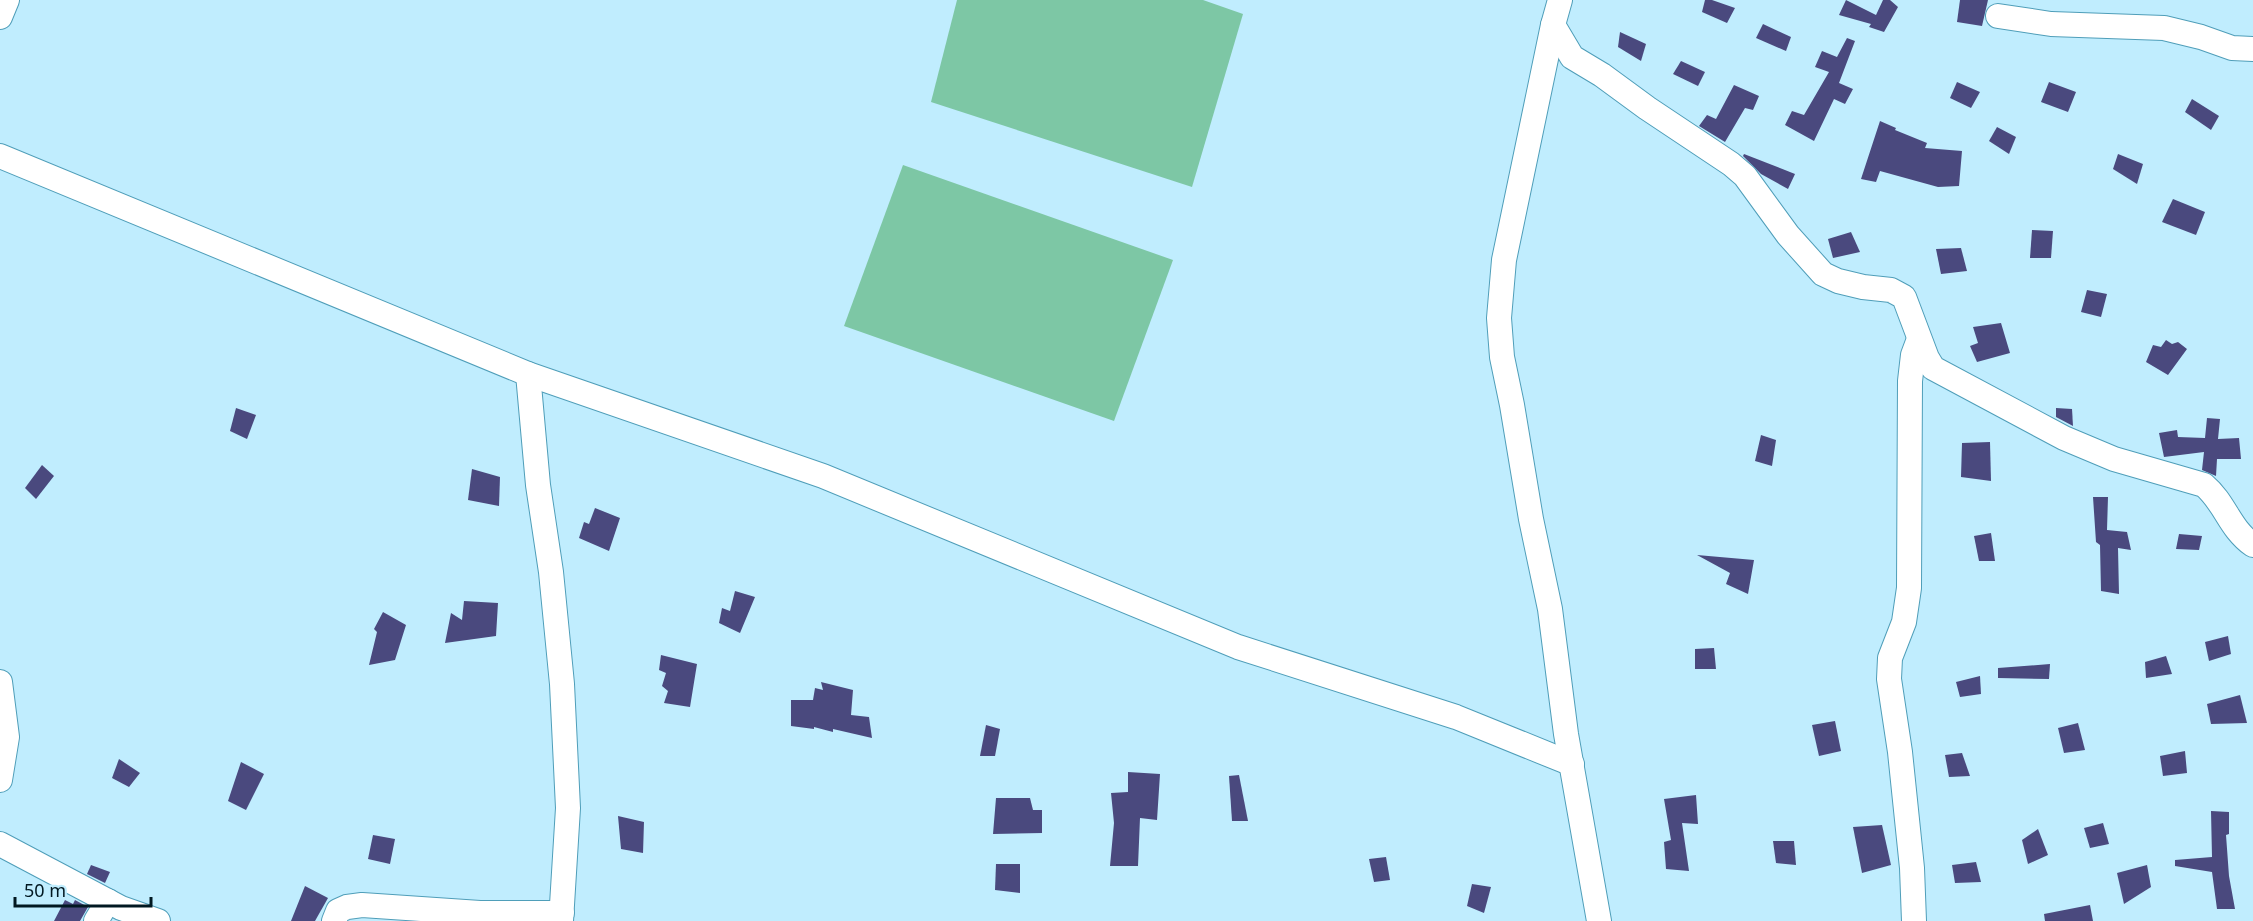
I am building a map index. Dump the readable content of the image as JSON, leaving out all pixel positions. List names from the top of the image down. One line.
{"scale_bar":"50 m"}
